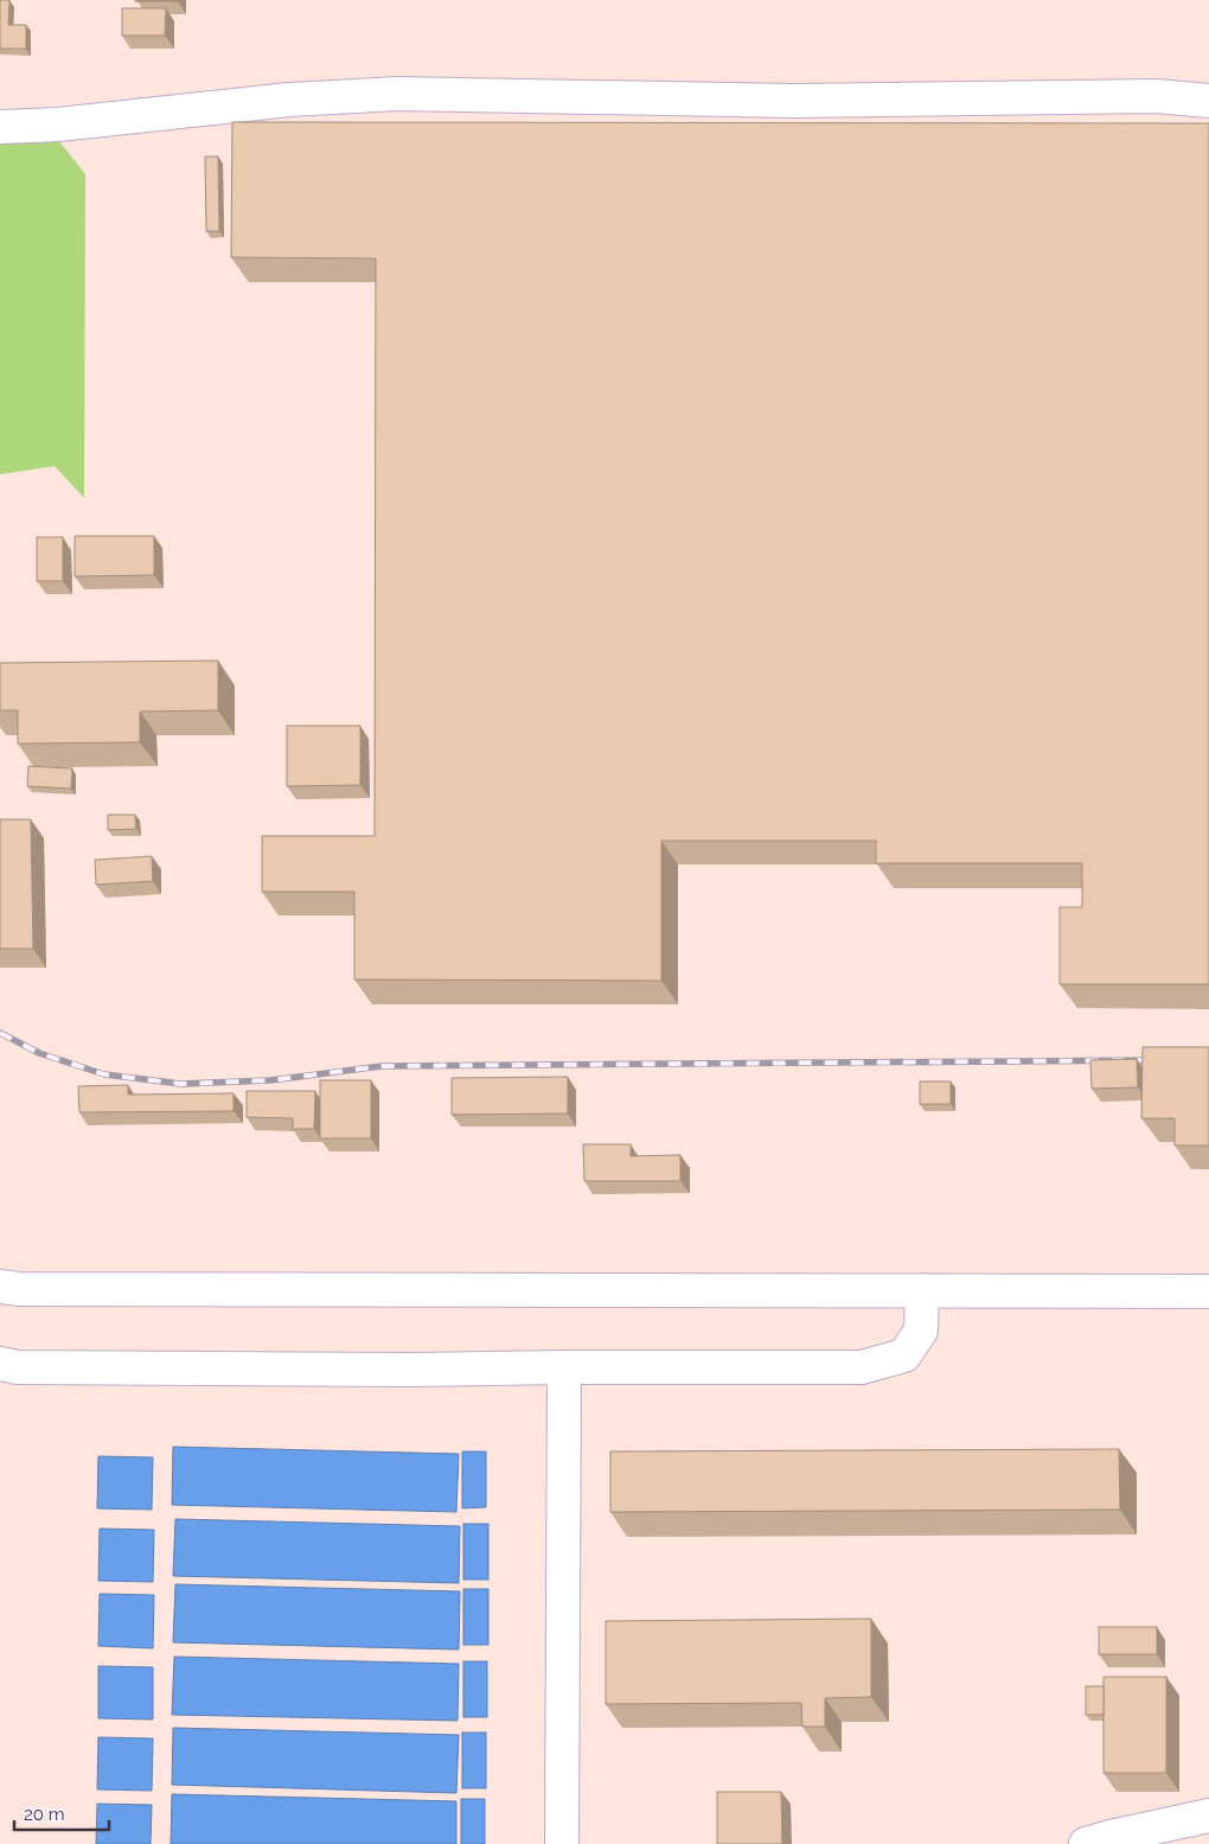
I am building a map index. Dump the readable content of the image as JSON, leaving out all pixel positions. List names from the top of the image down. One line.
{"scale_bar":"20 m"}
